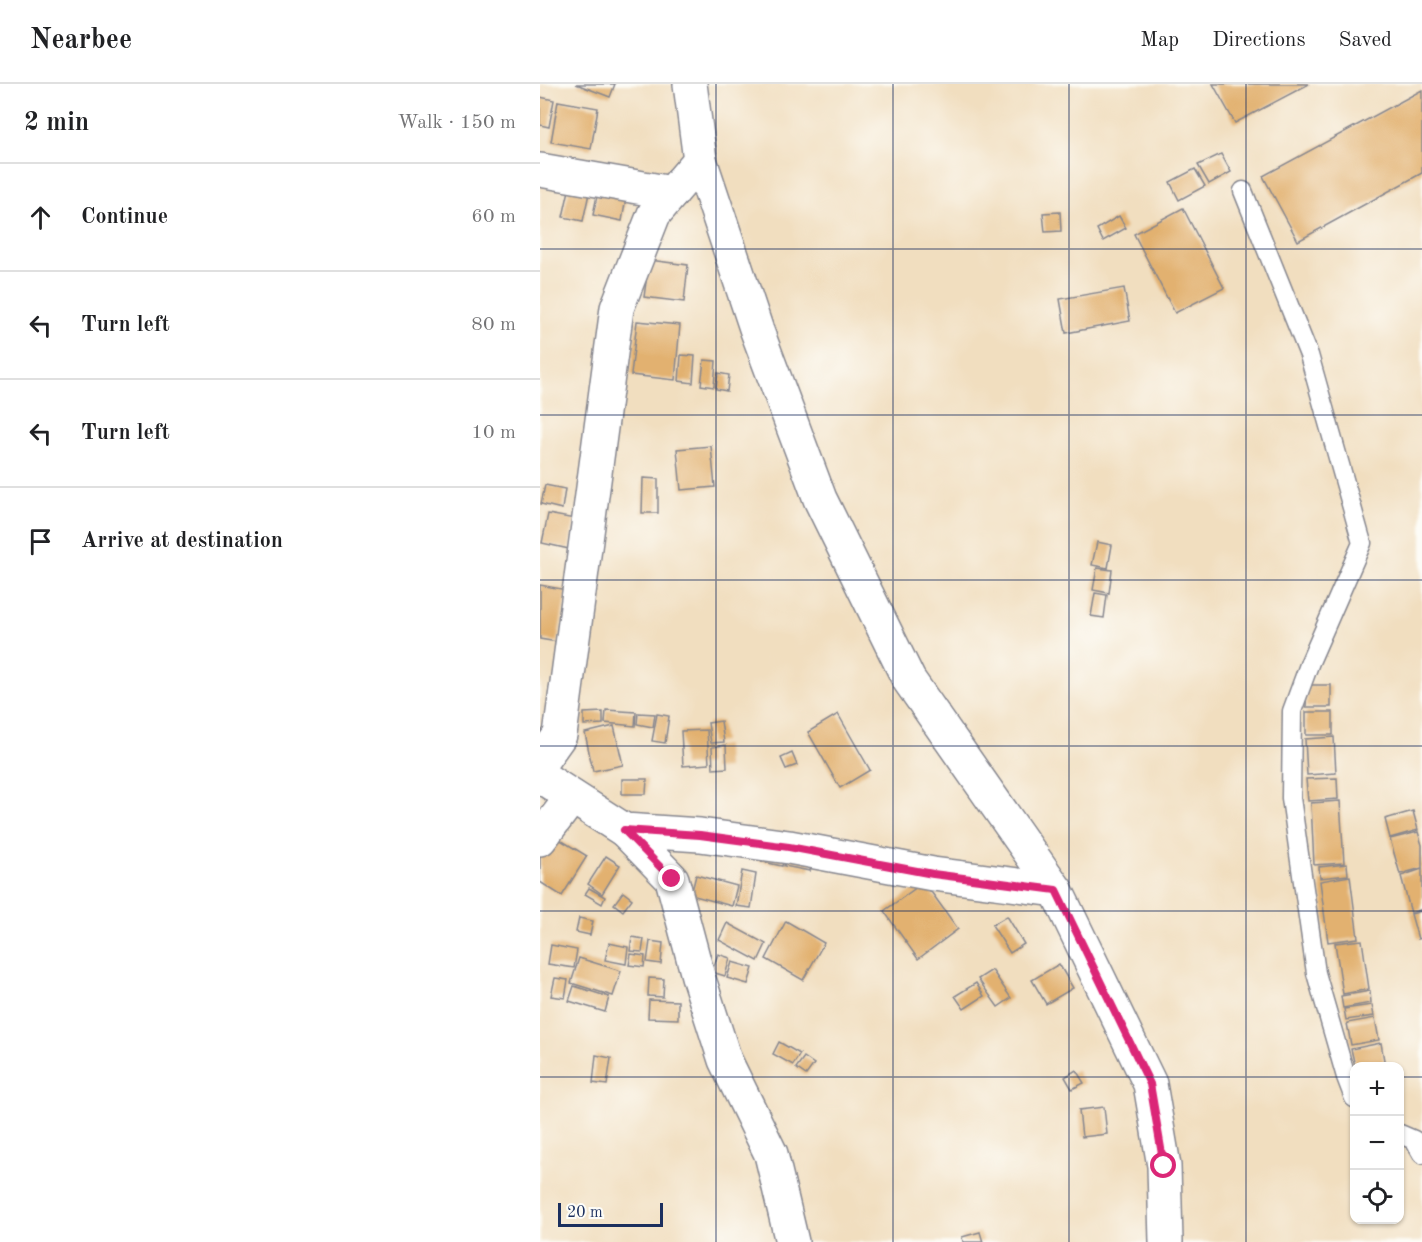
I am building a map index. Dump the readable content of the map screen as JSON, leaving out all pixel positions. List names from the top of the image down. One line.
{"scale_bar":"20 m","page":{"header":"Nearbee","nav":["Map","Directions","Saved"],"heading":["2 min","Walk · 150 m"],"list":[["Continue","60 m"],["Turn left","80 m"],["Turn left","10 m"],"Arrive at destination"],"map_buttons":["+","−"],"scale":"20 m"}}
